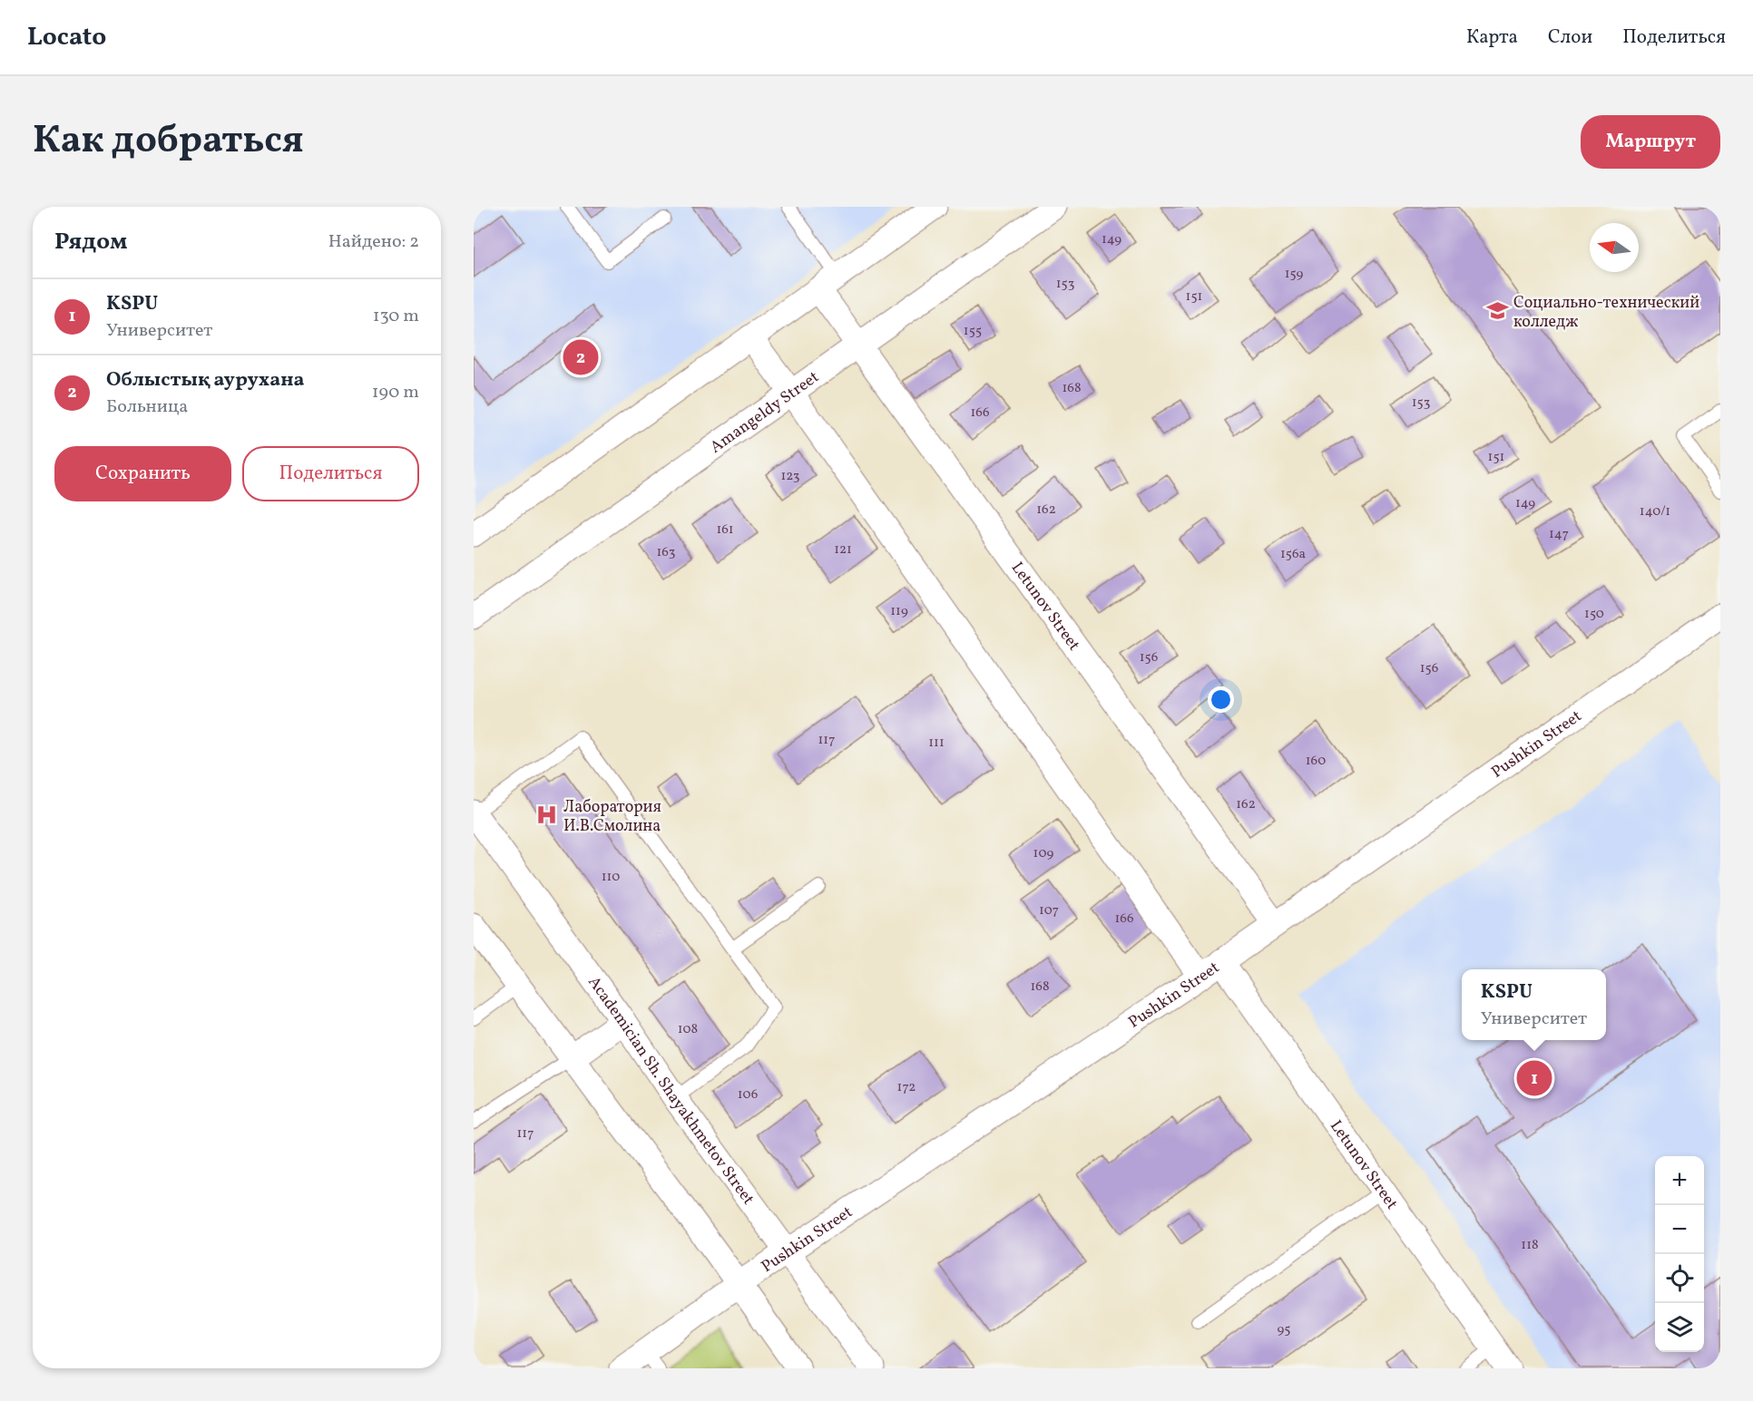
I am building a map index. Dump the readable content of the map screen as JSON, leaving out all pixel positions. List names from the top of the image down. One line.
{"streets":{"street":["Amangeldy Street","Letunov Street","Pushkin Street","Academician Sh. Shayakhmetov Street"]},"crossings":[["Amangeldy Street","Letunov Street"],["Letunov Street","Pushkin Street"],["Pushkin Street","Academician Sh. Shayakhmetov Street"]],"places":{"school or university":["Социально-технический колледж"],"hospital":["Лаборатория И.В.Смолина"]},"house_numbers":["149","159","153","151","155","168","153","166","151","123","149","162","140/1","161","147","121","163","156а","119","150","156","156","117","111","160","162","109","110","107","166","168","108","172","106","117","118","95"],"north":"left","page":{"header":"Locato","nav":["Карта","Слои","Поделиться"],"title":"Как добраться","buttons":["Маршрут",["Сохранить","Поделиться"]],"heading":["Рядом","Найдено: 2"],"list":[{"mark":"1","name":"KSPU","note":"Университет","value":"130 m"},{"mark":"2","name":"Облыстық аурухана","note":"Больница","value":"190 m"}],"pins":["2","1"],"popup":["KSPU","Университет"],"map_buttons":["+","−"]}}
